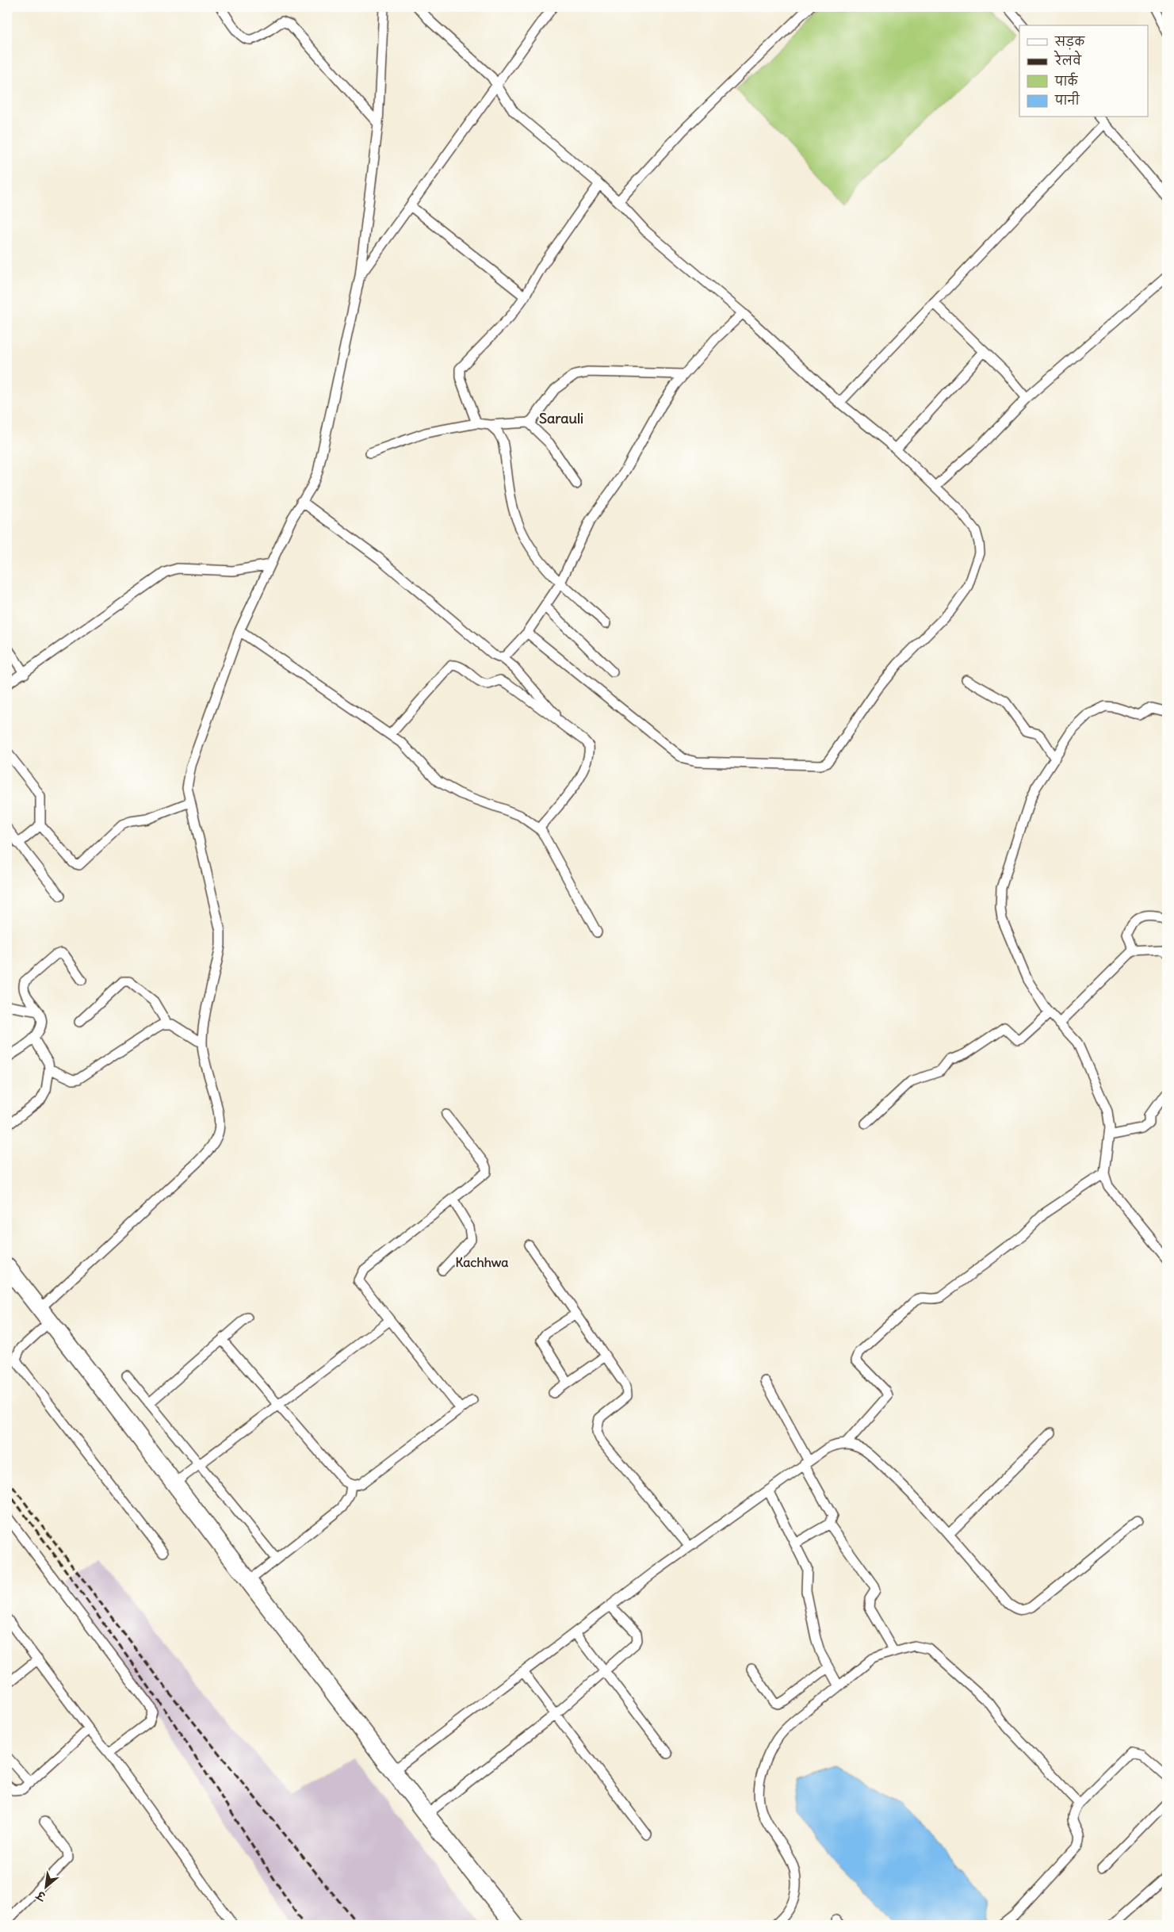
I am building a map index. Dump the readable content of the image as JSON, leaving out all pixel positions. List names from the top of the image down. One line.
{"districts":["Sarauli","Kachhwa"],"legend":["सड़क","रेलवे","पार्क","पानी"],"north":"bottom left"}
